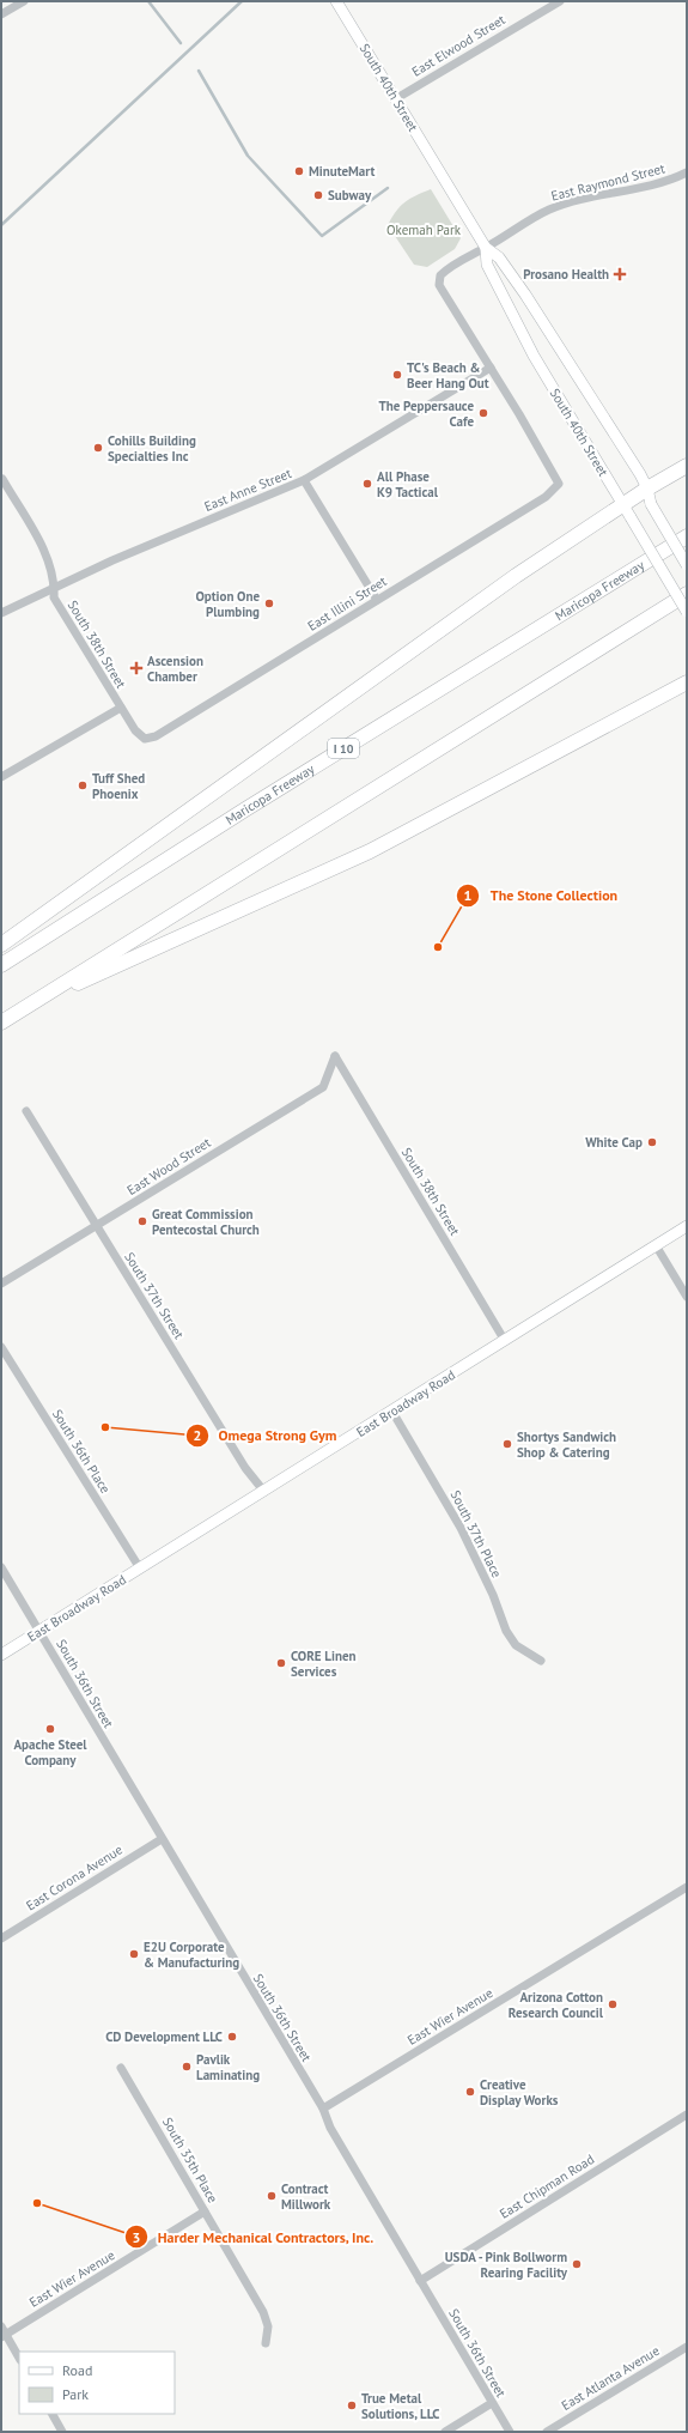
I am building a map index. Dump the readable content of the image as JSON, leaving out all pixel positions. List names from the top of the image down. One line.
{"streets":{"highway":["Maricopa Freeway","I 10"],"main road":["South 40th Street","East Broadway Road"],"street":["East Elwood Street","East Raymond Street","East Anne Street","East Illini Street","South 38th Street","East Wood Street","South 37th Street","South 36th Place","South 37th Place","South 36th Street","East Corona Avenue","East Wier Avenue","South 35th Place","East Chipman Road","East Atlanta Avenue"]},"crossings":[["East Elwood Street","South 40th Street"],["South 40th Street","East Raymond Street"],["East Anne Street","East Illini Street"],["East Anne Street","South 38th Street"],["East Illini Street","South 38th Street"],["South 38th Street","East Wood Street"],["South 38th Street","East Broadway Road"],["East Wood Street","South 37th Street"],["South 37th Street","East Broadway Road"],["East Broadway Road","South 36th Place"],["East Broadway Road","South 37th Place"],["East Broadway Road","South 36th Street"],["South 36th Street","East Corona Avenue"],["South 36th Street","East Wier Avenue"],["South 36th Street","East Chipman Road"],["East Wier Avenue","South 35th Place"]],"parks":["Okemah Park"],"places":{"other":["MinuteMart","Subway","TC's Beach & Beer Hang Out","The Peppersauce Cafe","Cohills Building Specialties Inc","All Phase K9 Tactical","Option One Plumbing","Tuff Shed Phoenix","The Stone Collection","White Cap","Great Commission Pentecostal Church","Omega Strong Gym","Shortys Sandwich Shop & Catering","CORE Linen Services","Apache Steel Company","E2U Corporate & Manufacturing","Arizona Cotton Research Council","CD Development LLC","Pavlik Laminating","Creative Display Works","Contract Millwork","Harder Mechanical Contractors, Inc.","USDA - Pink Bollworm Rearing Facility","True Metal Solutions, LLC"],"health":["Prosano Health","Ascension Chamber"]},"legend":["Road","Park"]}
